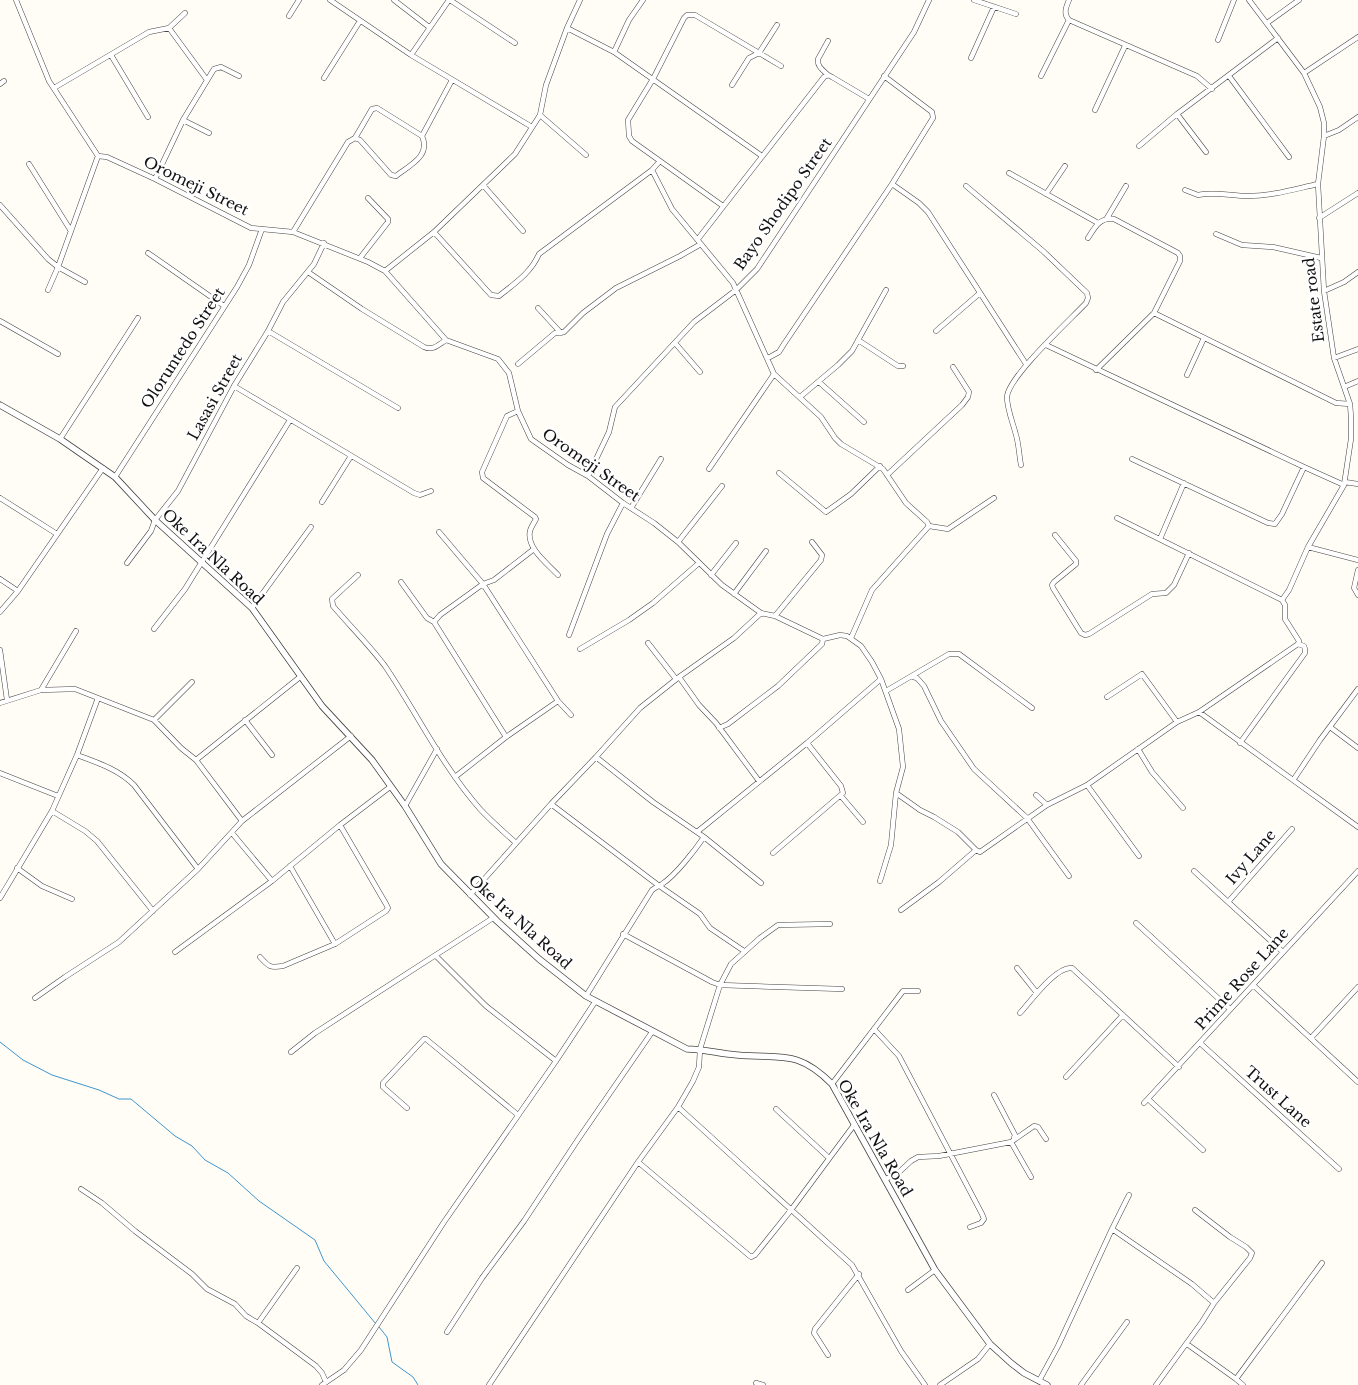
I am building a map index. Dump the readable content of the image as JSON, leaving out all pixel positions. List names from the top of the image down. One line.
{"streets":{"street":["Oromeji Street","Bayo Shodipo Street","Estate road","Oloruntedo Street","Lasasi Street","Oke Ira Nla Road","Ivy Lane","Prime Rose Lane","Trust Lane"]},"crossings":[["Oromeji Street","Bayo Shodipo Street"],["Oromeji Street","Oloruntedo Street"],["Oromeji Street","Lasasi Street"],["Oloruntedo Street","Oke Ira Nla Road"],["Lasasi Street","Oke Ira Nla Road"],["Prime Rose Lane","Trust Lane"]]}
